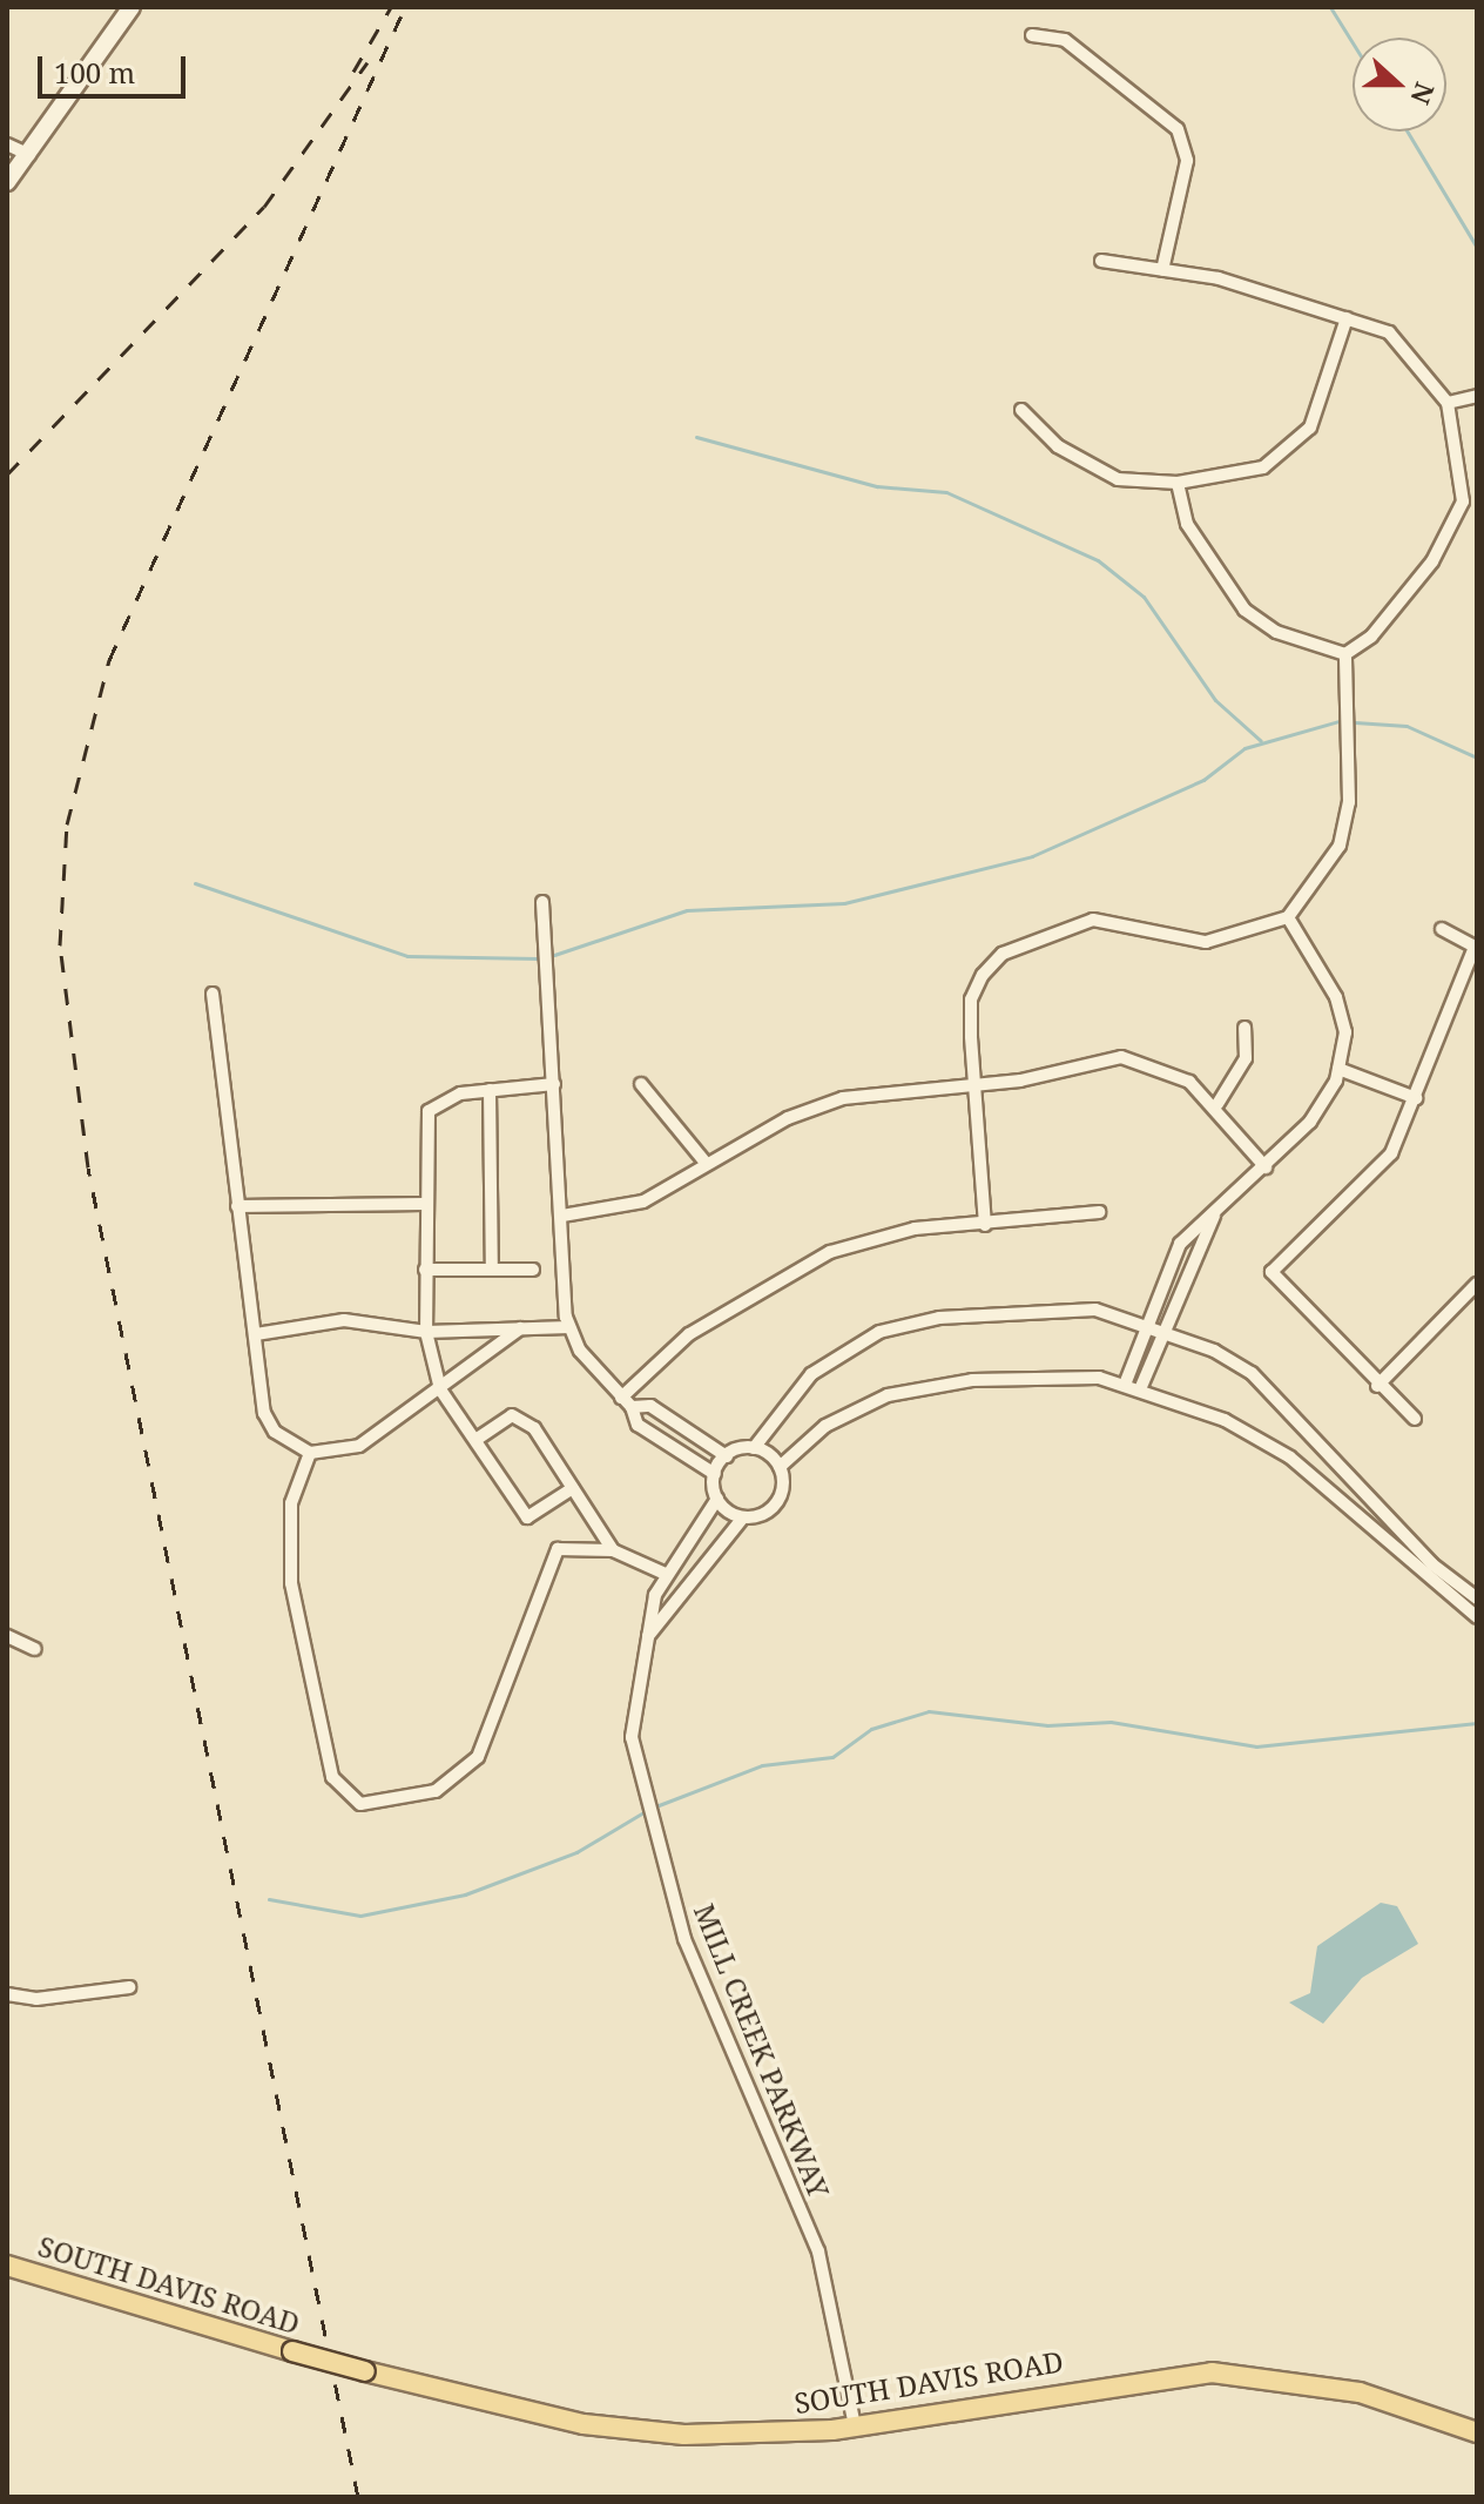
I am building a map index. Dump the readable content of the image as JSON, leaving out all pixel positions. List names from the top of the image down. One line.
{"streets":{"main road":["SOUTH DAVIS ROAD"],"street":["MILL CREEK PARKWAY"]},"crossings":[["MILL CREEK PARKWAY","SOUTH DAVIS ROAD"]],"scale_bar":"100 m","north":"right"}
